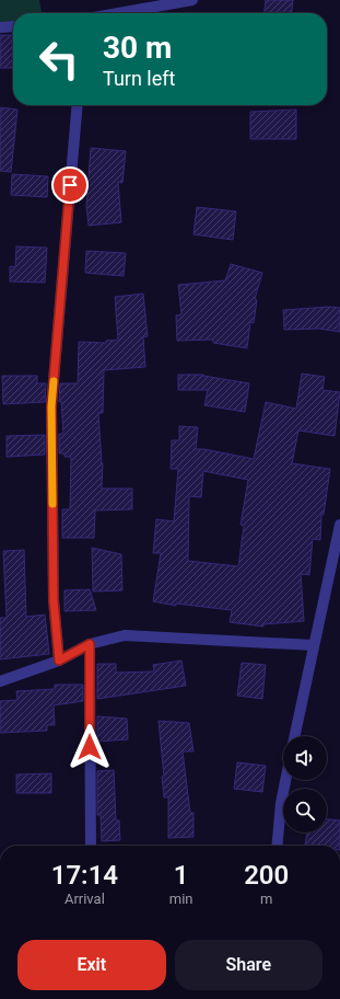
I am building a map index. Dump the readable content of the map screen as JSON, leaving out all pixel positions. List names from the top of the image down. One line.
{"page":{"turn":["30 m","Turn left"],"eta":["17:14","Arrival","1","min","200","m"],"buttons":["Exit","Share"]}}
